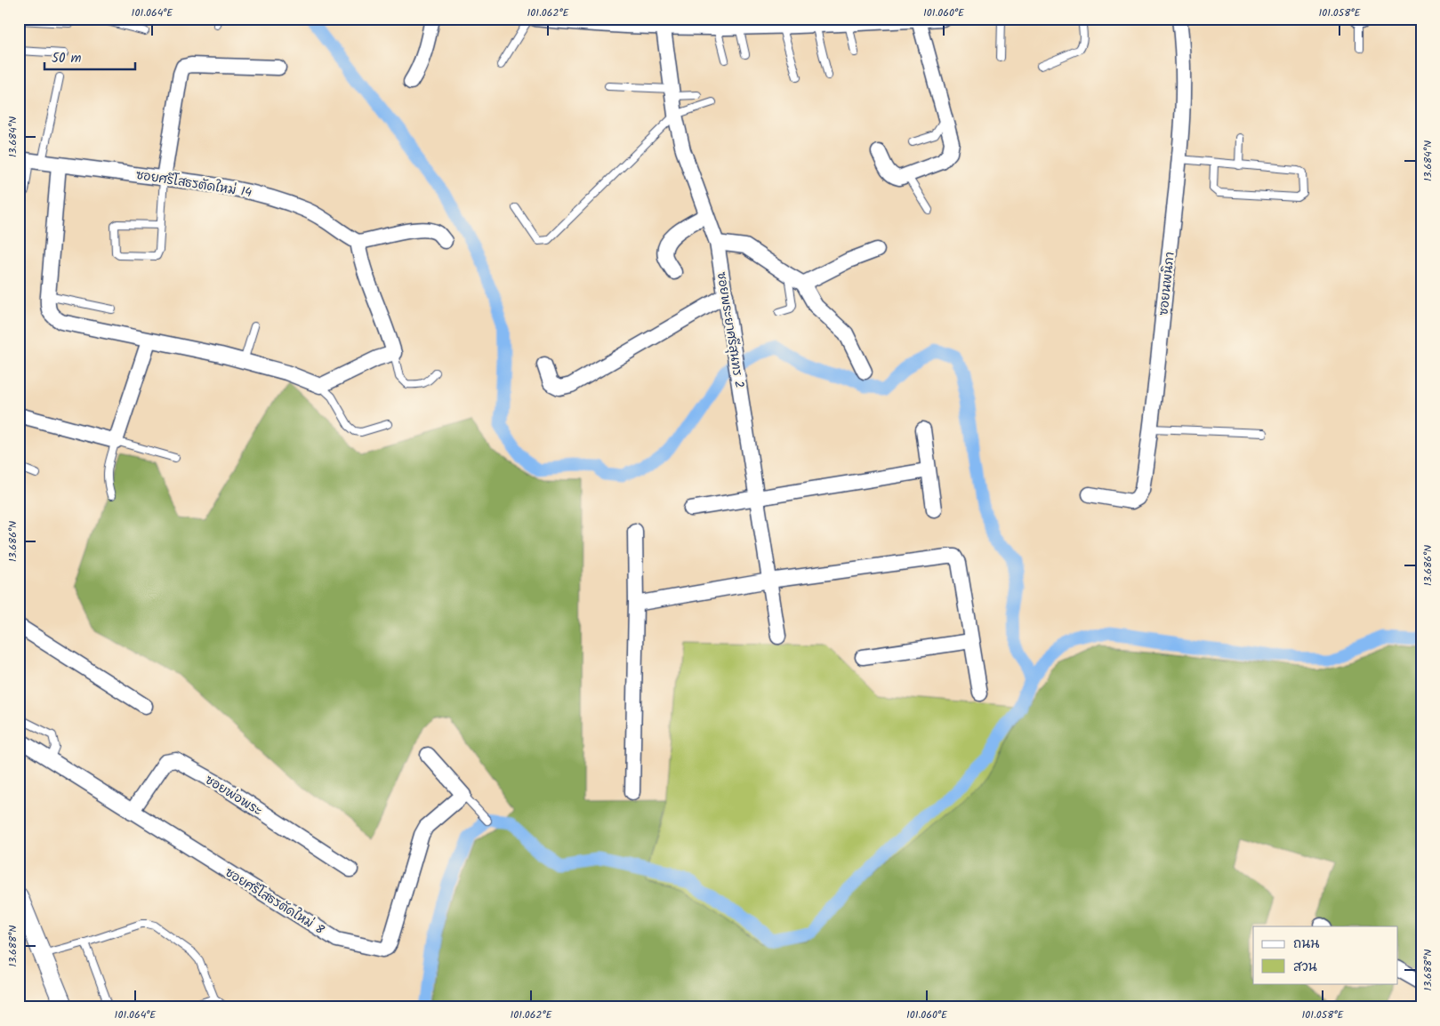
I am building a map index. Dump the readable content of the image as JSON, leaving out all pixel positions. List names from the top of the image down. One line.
{"streets":{"street":["ซอยศรีโสธรตัดใหม่ 14","ซอยนพนิภา","ซอยพระยาศรีสุนทร 2","ซอยพ่อพระ","ซอยศรีโสธรตัดใหม่ 8"]},"crossings":[["ซอยพ่อพระ","ซอยศรีโสธรตัดใหม่ 8"]],"legend":["ถนน","สวน"],"scale_bar":"50 m","coordinates":["101.064°E","101.062°E","101.060°E","101.058°E","13.684°N","13.686°N","13.688°N"]}
